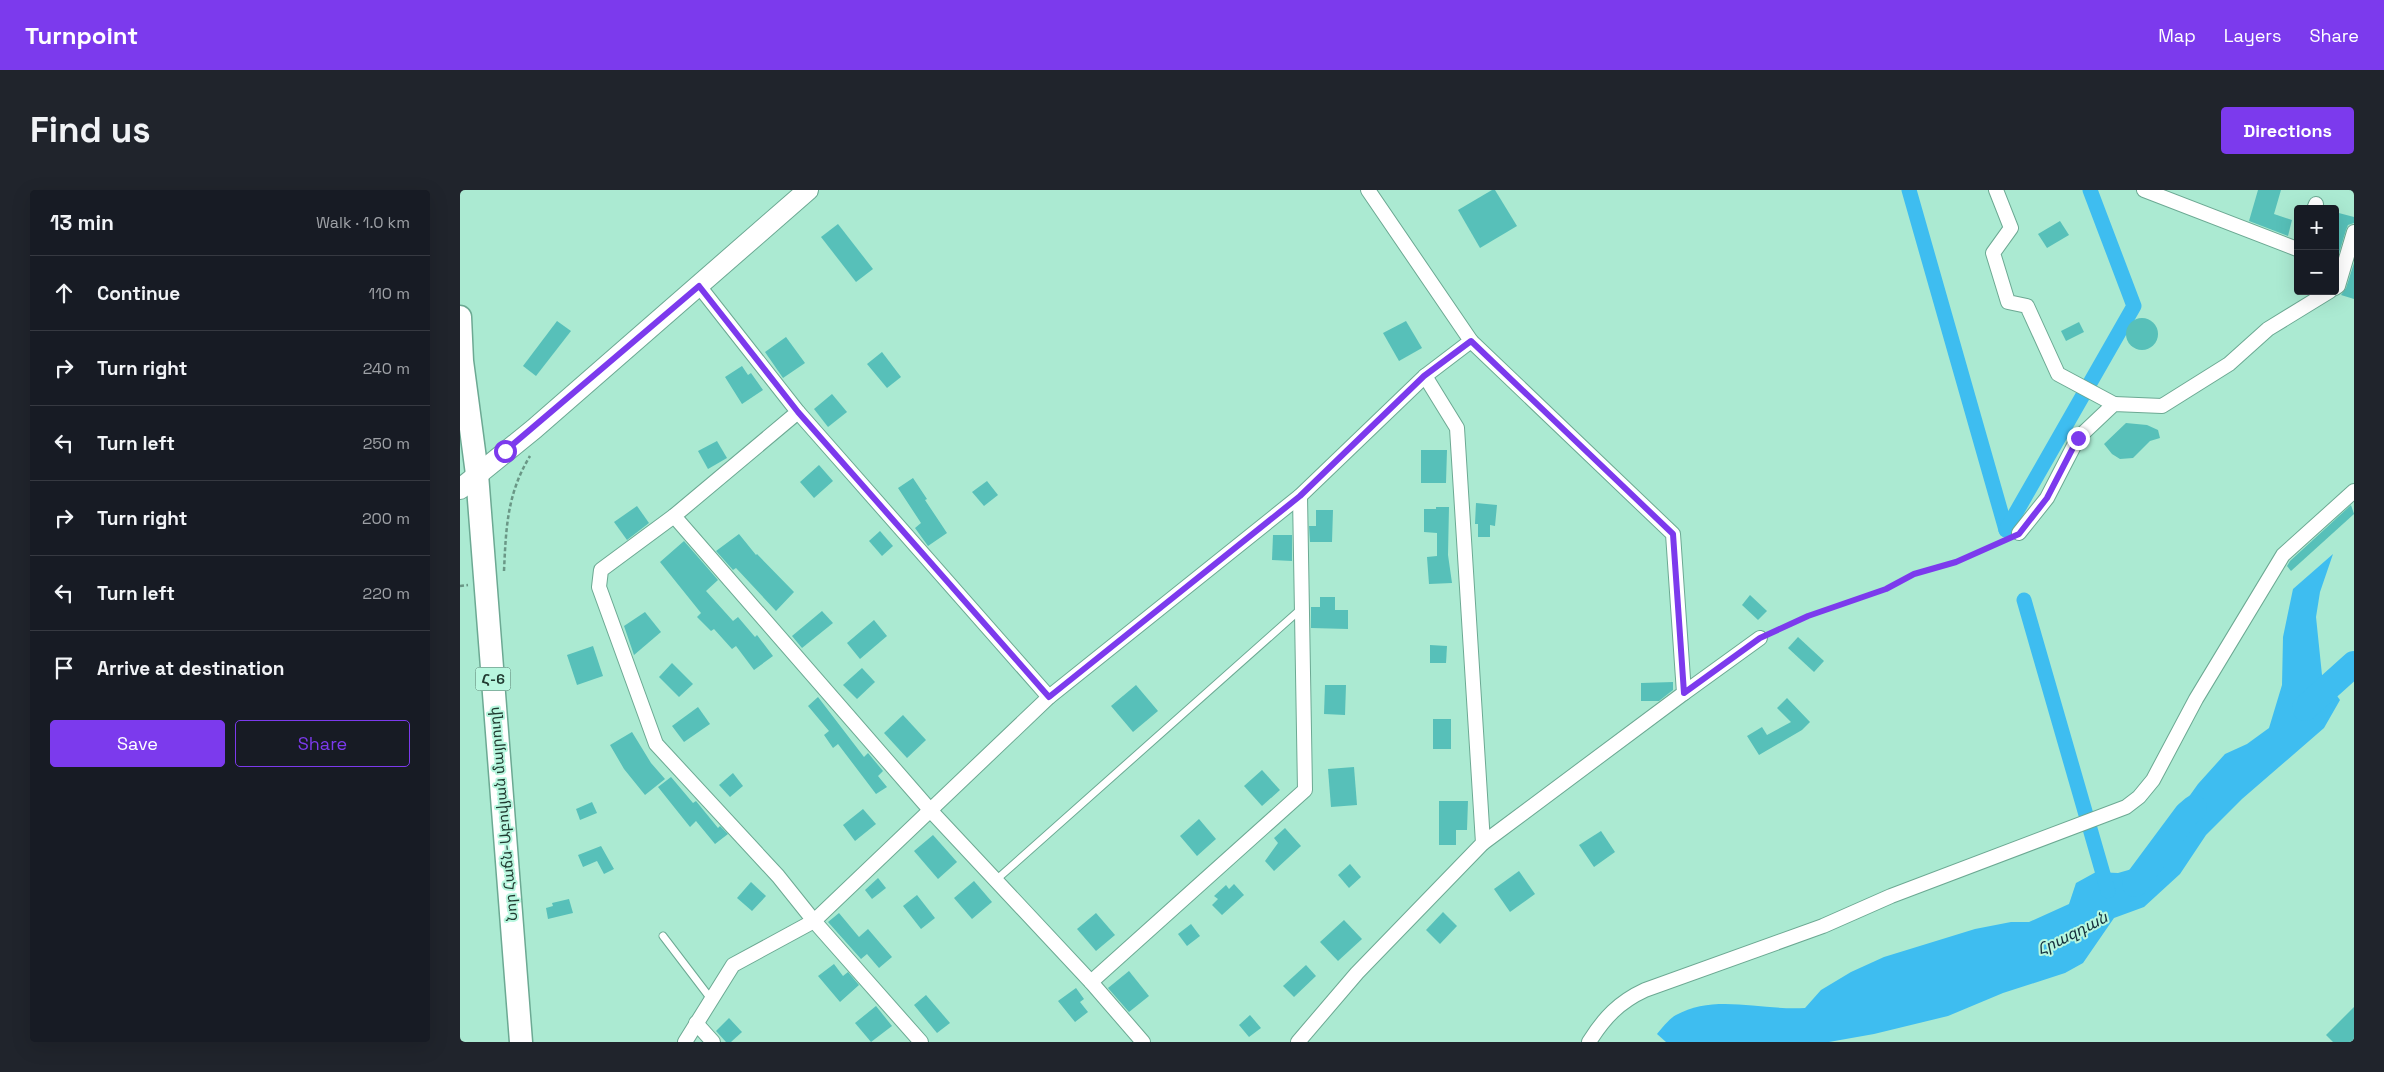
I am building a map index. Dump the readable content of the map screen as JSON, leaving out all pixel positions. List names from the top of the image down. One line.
{"streets":{"main road":["Հ-6","Նոր Հաճն-Աբովյան մայրուղի"]},"water":["Հրազդան"],"page":{"header":"Turnpoint","nav":["Map","Layers","Share"],"buttons":["Directions",["Save","Share"]],"title":"Find us","heading":["13 min","Walk · 1.0 km"],"map_buttons":["+","−"],"list":[["Continue","110 m"],["Turn right","240 m"],["Turn left","250 m"],["Turn right","200 m"],["Turn left","220 m"],"Arrive at destination"]}}
